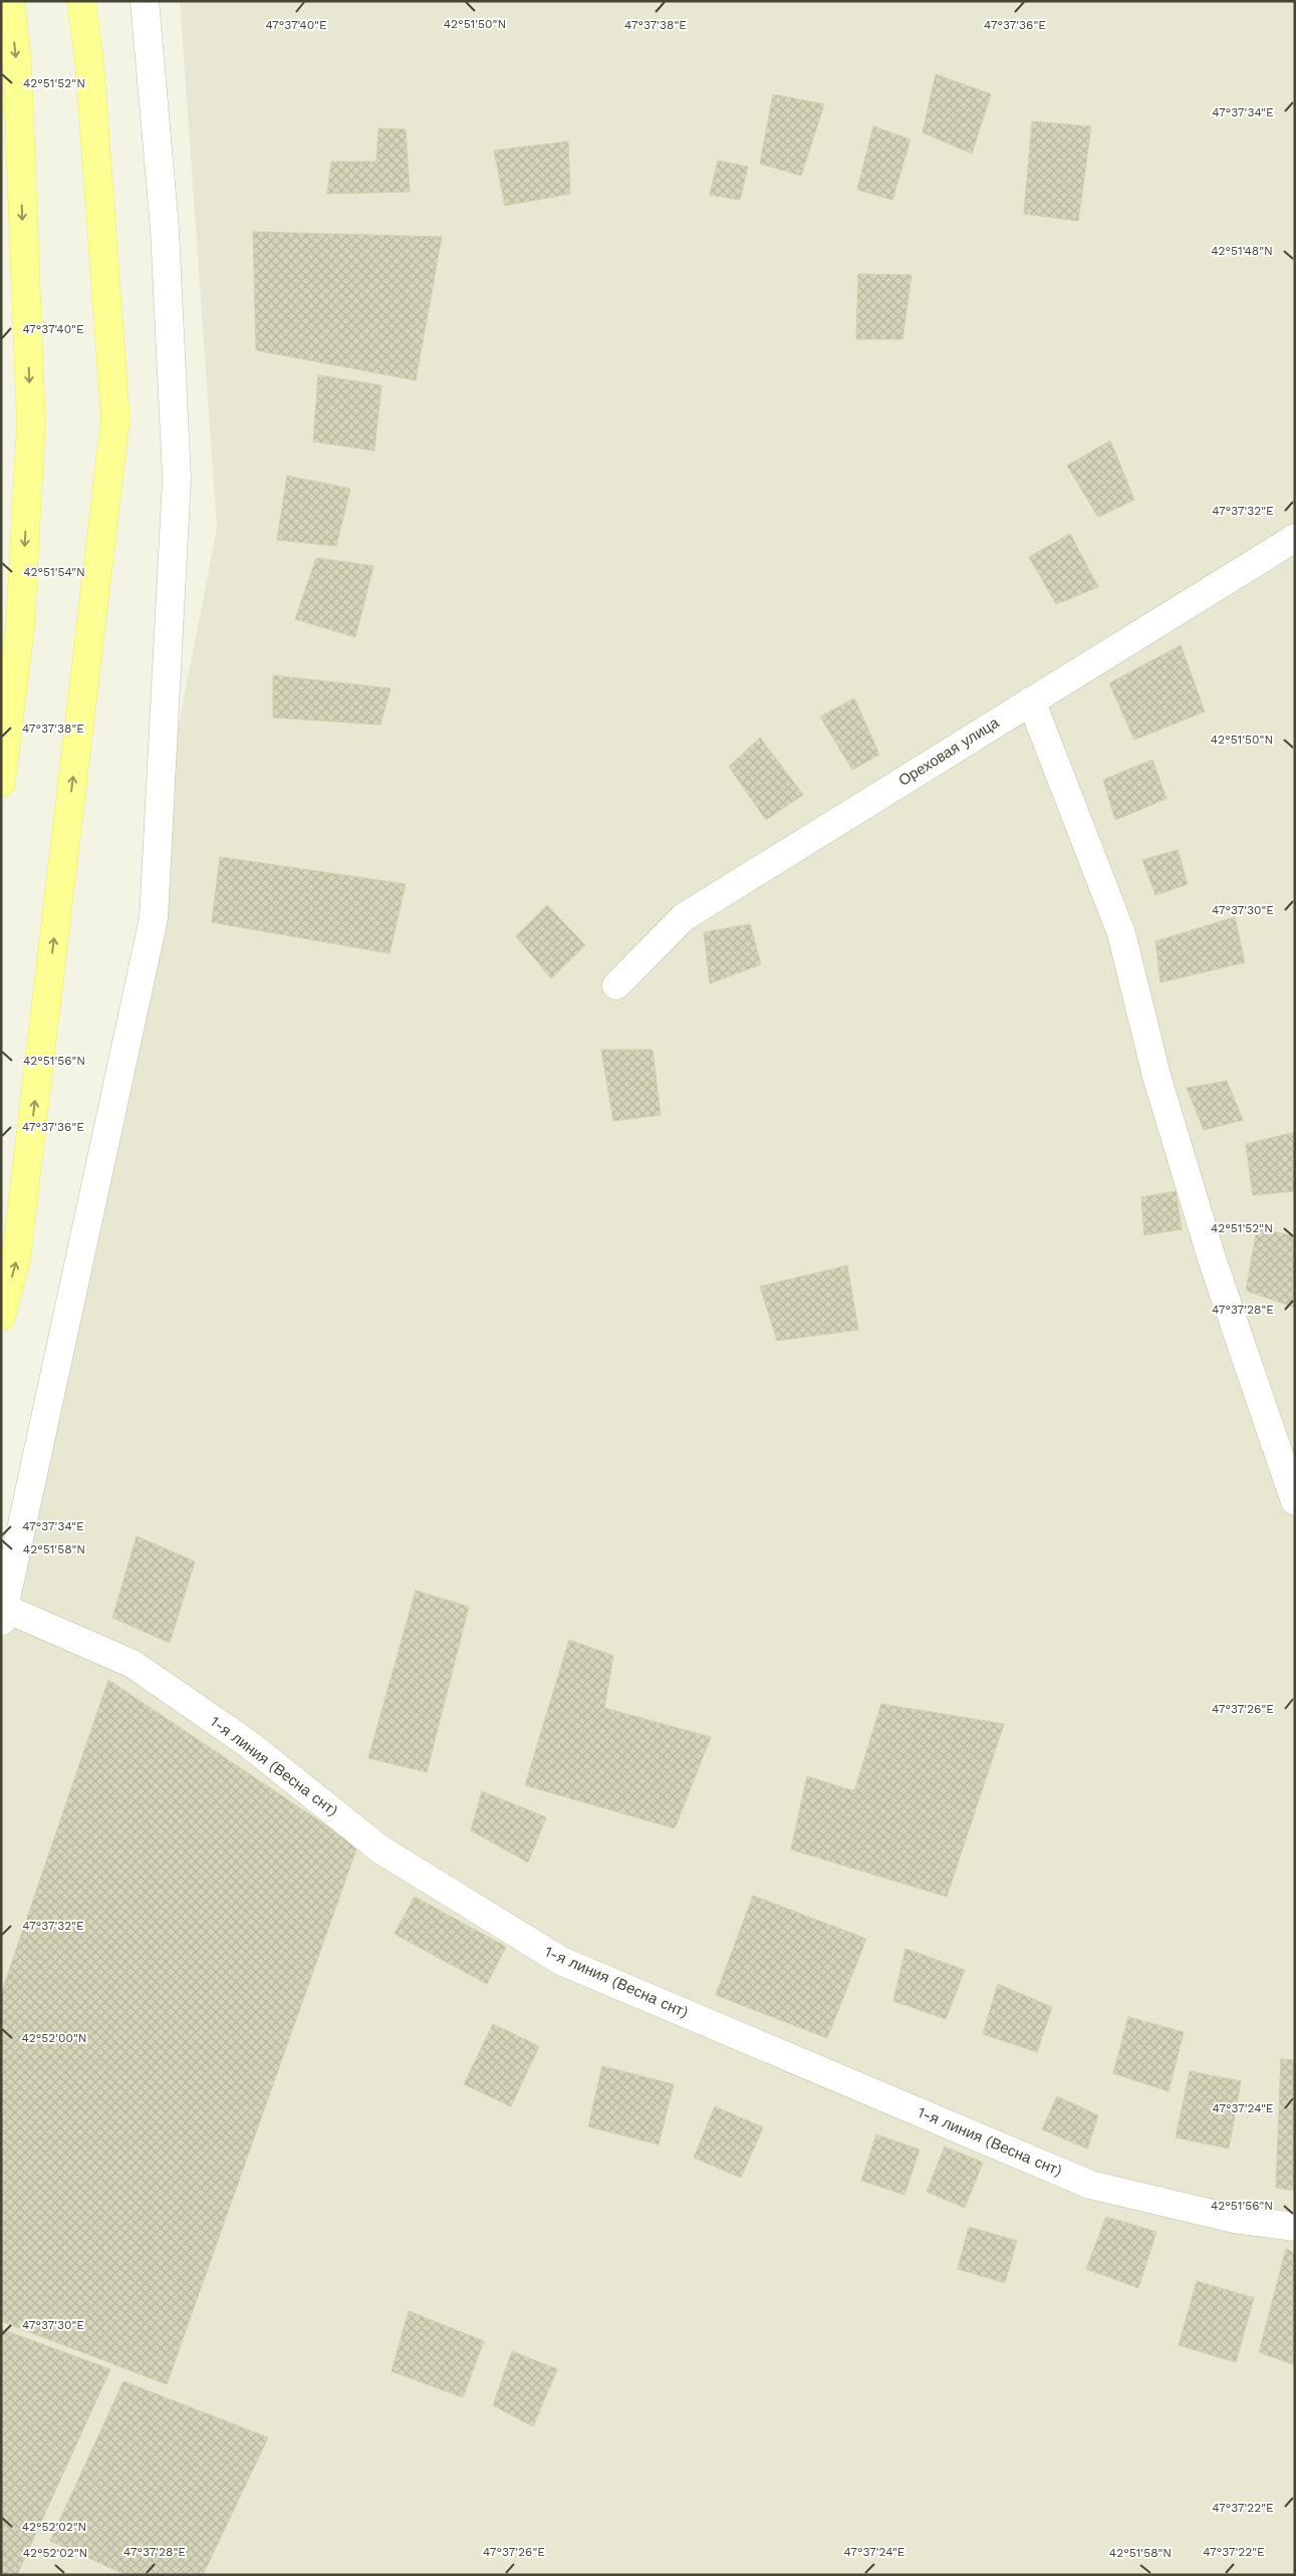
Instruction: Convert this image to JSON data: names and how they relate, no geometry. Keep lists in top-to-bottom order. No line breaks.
{"streets":{"street":["Ореховая улица","1-я линия (Весна снт)"]},"coordinates":["42°51'50\"N","47°37'40\"E","47°37'38\"E","47°37'36\"E","42°51'52\"N","47°37'34\"E","42°51'48\"N","47°37'32\"E","42°51'54\"N","47°37'30\"E","42°51'56\"N","47°37'28\"E","42°51'58\"N","47°37'26\"E","42°52'00\"N","47°37'24\"E","47°37'22\"E","42°52'02\"N"]}
